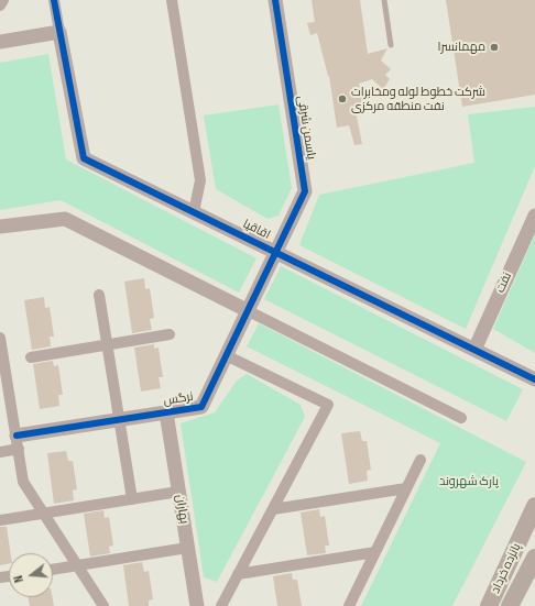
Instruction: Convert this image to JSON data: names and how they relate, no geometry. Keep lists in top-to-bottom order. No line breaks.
{"streets":{"main road":["پانزده خرداد"],"street":["یاسمن شرقی","اقاقیا","نفت","نرگس","بهاران"]},"crossings":[["یاسمن شرقی","اقاقیا"],["یاسمن شرقی","نرگس"],["اقاقیا","نفت"],["اقاقیا","نرگس"],["نرگس","بهاران"]],"parks":["پارک شهروند"],"places":["مهمانسرا","شرکت خطوط لوله ومخابرات نفت منطقه مرکزی"],"north":"left"}
